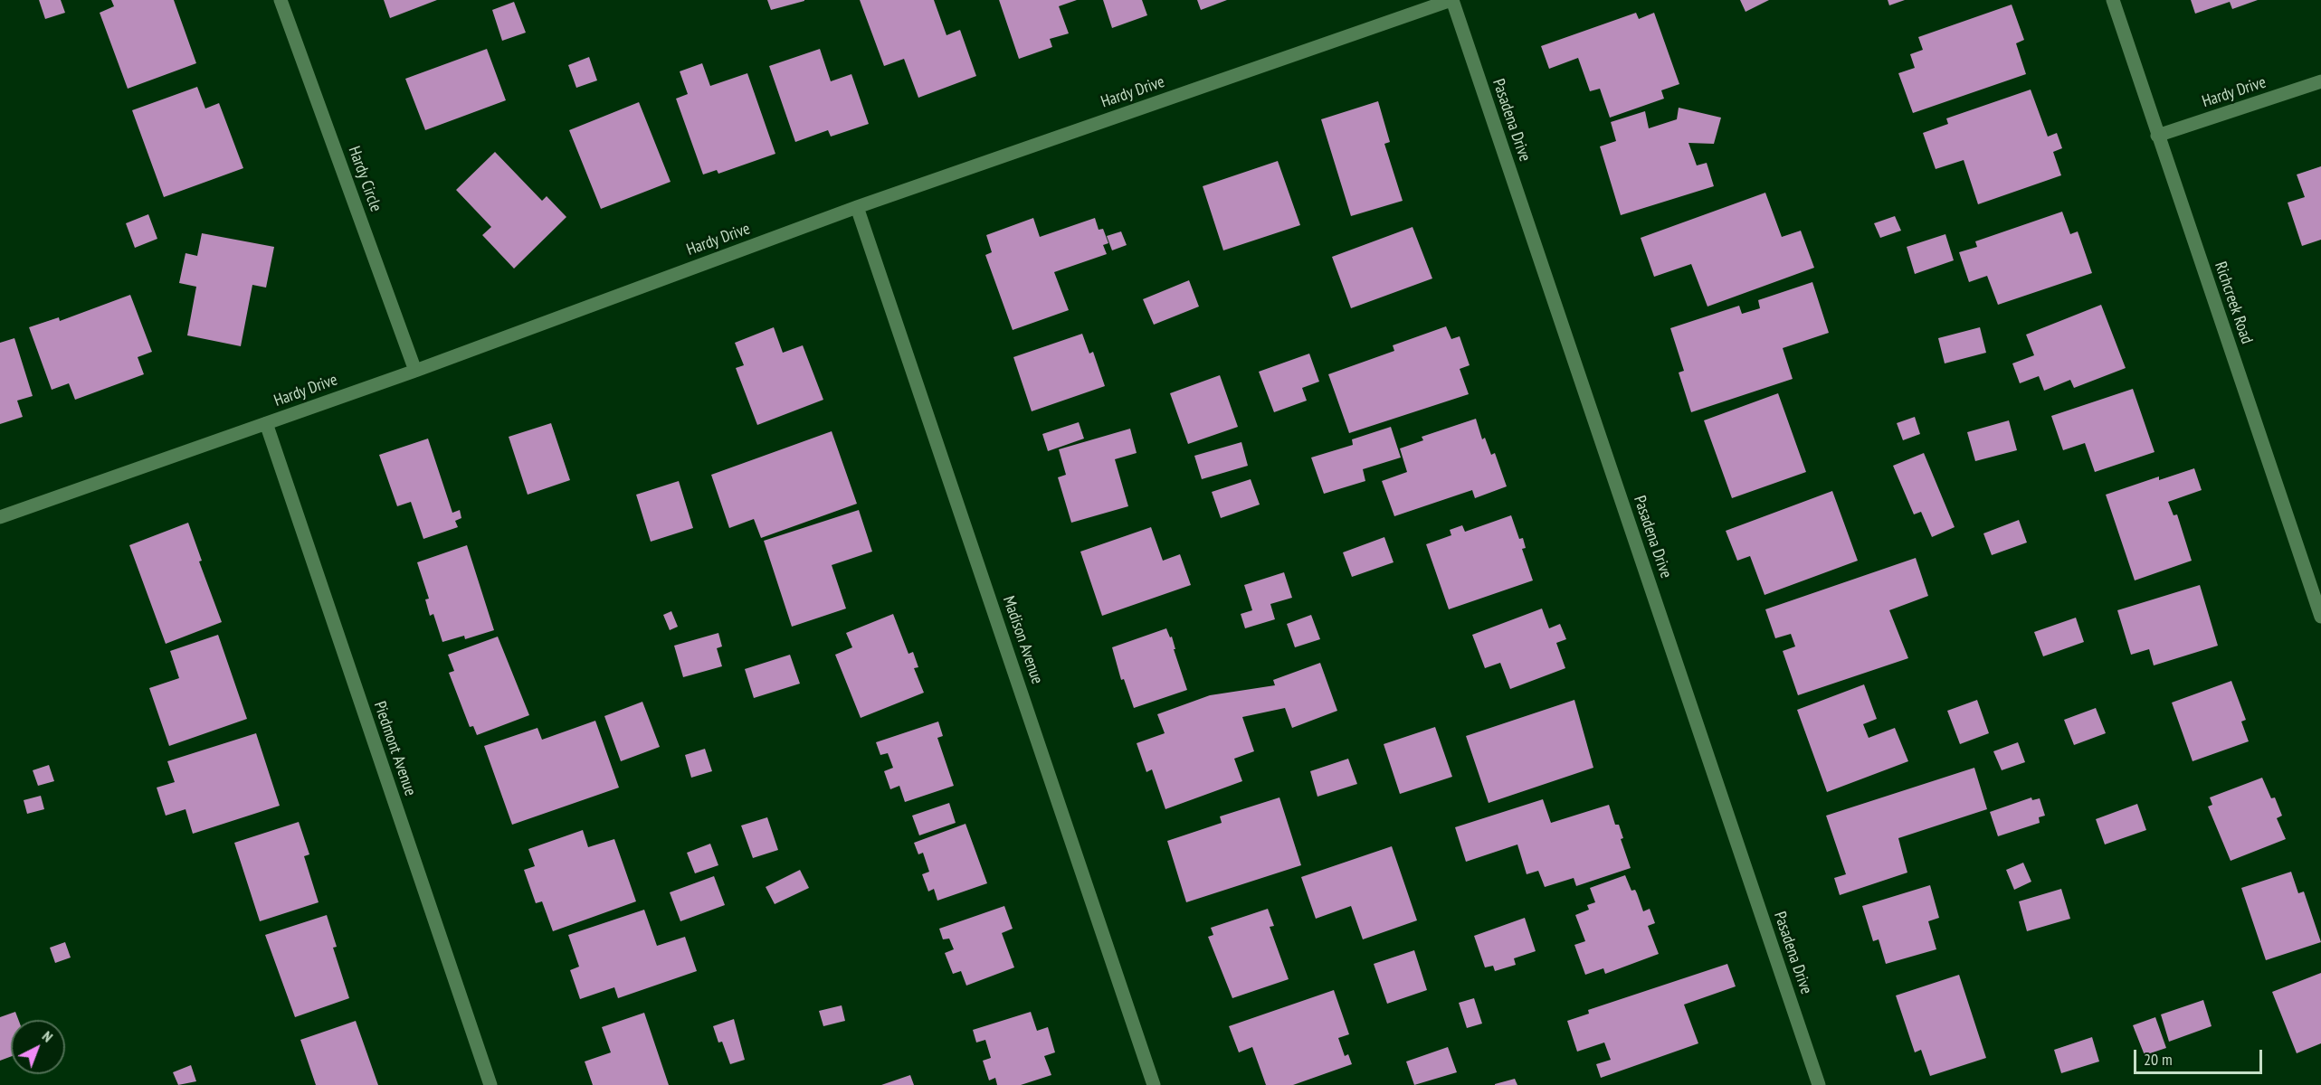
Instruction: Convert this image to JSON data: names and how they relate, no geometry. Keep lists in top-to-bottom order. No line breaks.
{"streets":{"street":["Hardy Drive","Pasadena Drive","Hardy Circle","Richcreek Road","Madison Avenue","Piedmont Avenue"]},"crossings":[["Hardy Drive","Pasadena Drive"],["Hardy Drive","Hardy Circle"],["Hardy Drive","Richcreek Road"],["Hardy Drive","Madison Avenue"],["Hardy Drive","Piedmont Avenue"]],"scale_bar":"20 m","north":"top right"}
